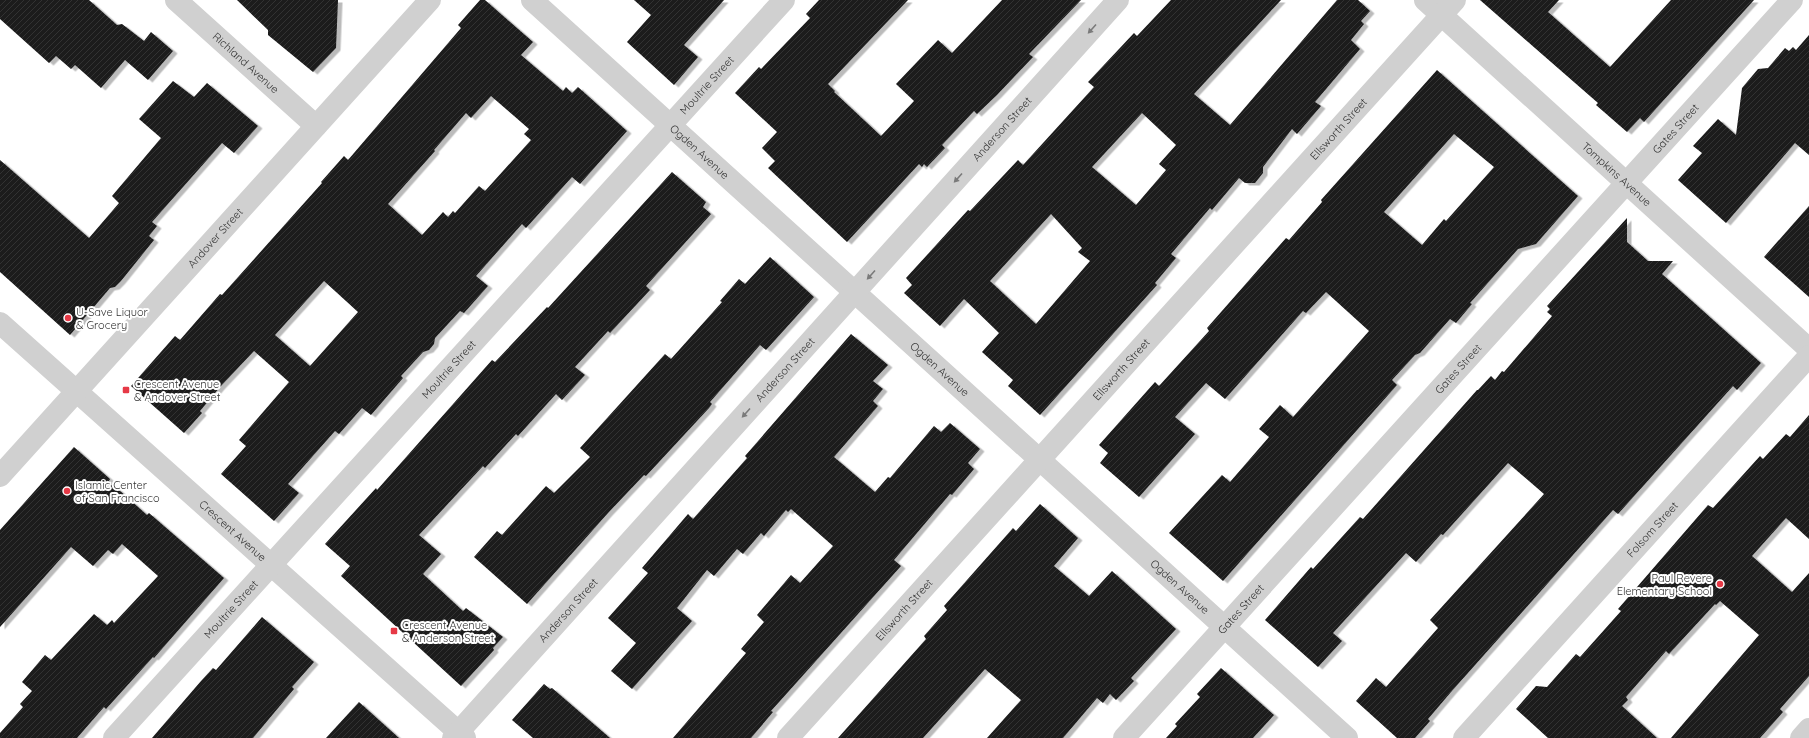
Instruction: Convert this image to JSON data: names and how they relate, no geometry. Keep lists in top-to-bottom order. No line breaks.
{"streets":{"street":["Richland Avenue","Moultrie Street","Anderson Street","Ellsworth Street","Gates Street","Ogden Avenue","Tompkins Avenue","Andover Street","Folsom Street","Crescent Avenue"]},"crossings":[["Richland Avenue","Andover Street"],["Moultrie Street","Ogden Avenue"],["Moultrie Street","Crescent Avenue"],["Anderson Street","Ogden Avenue"],["Anderson Street","Crescent Avenue"],["Ellsworth Street","Ogden Avenue"],["Ellsworth Street","Tompkins Avenue"],["Gates Street","Ogden Avenue"],["Gates Street","Tompkins Avenue"],["Andover Street","Crescent Avenue"]],"one_way":["Anderson Street"],"places":{"other":["U-Save Liquor & Grocery","Islamic Center of San Francisco","Paul Revere Elementary School"],"transit":["Crescent Avenue & Andover Street","Crescent Avenue & Anderson Street"]}}
